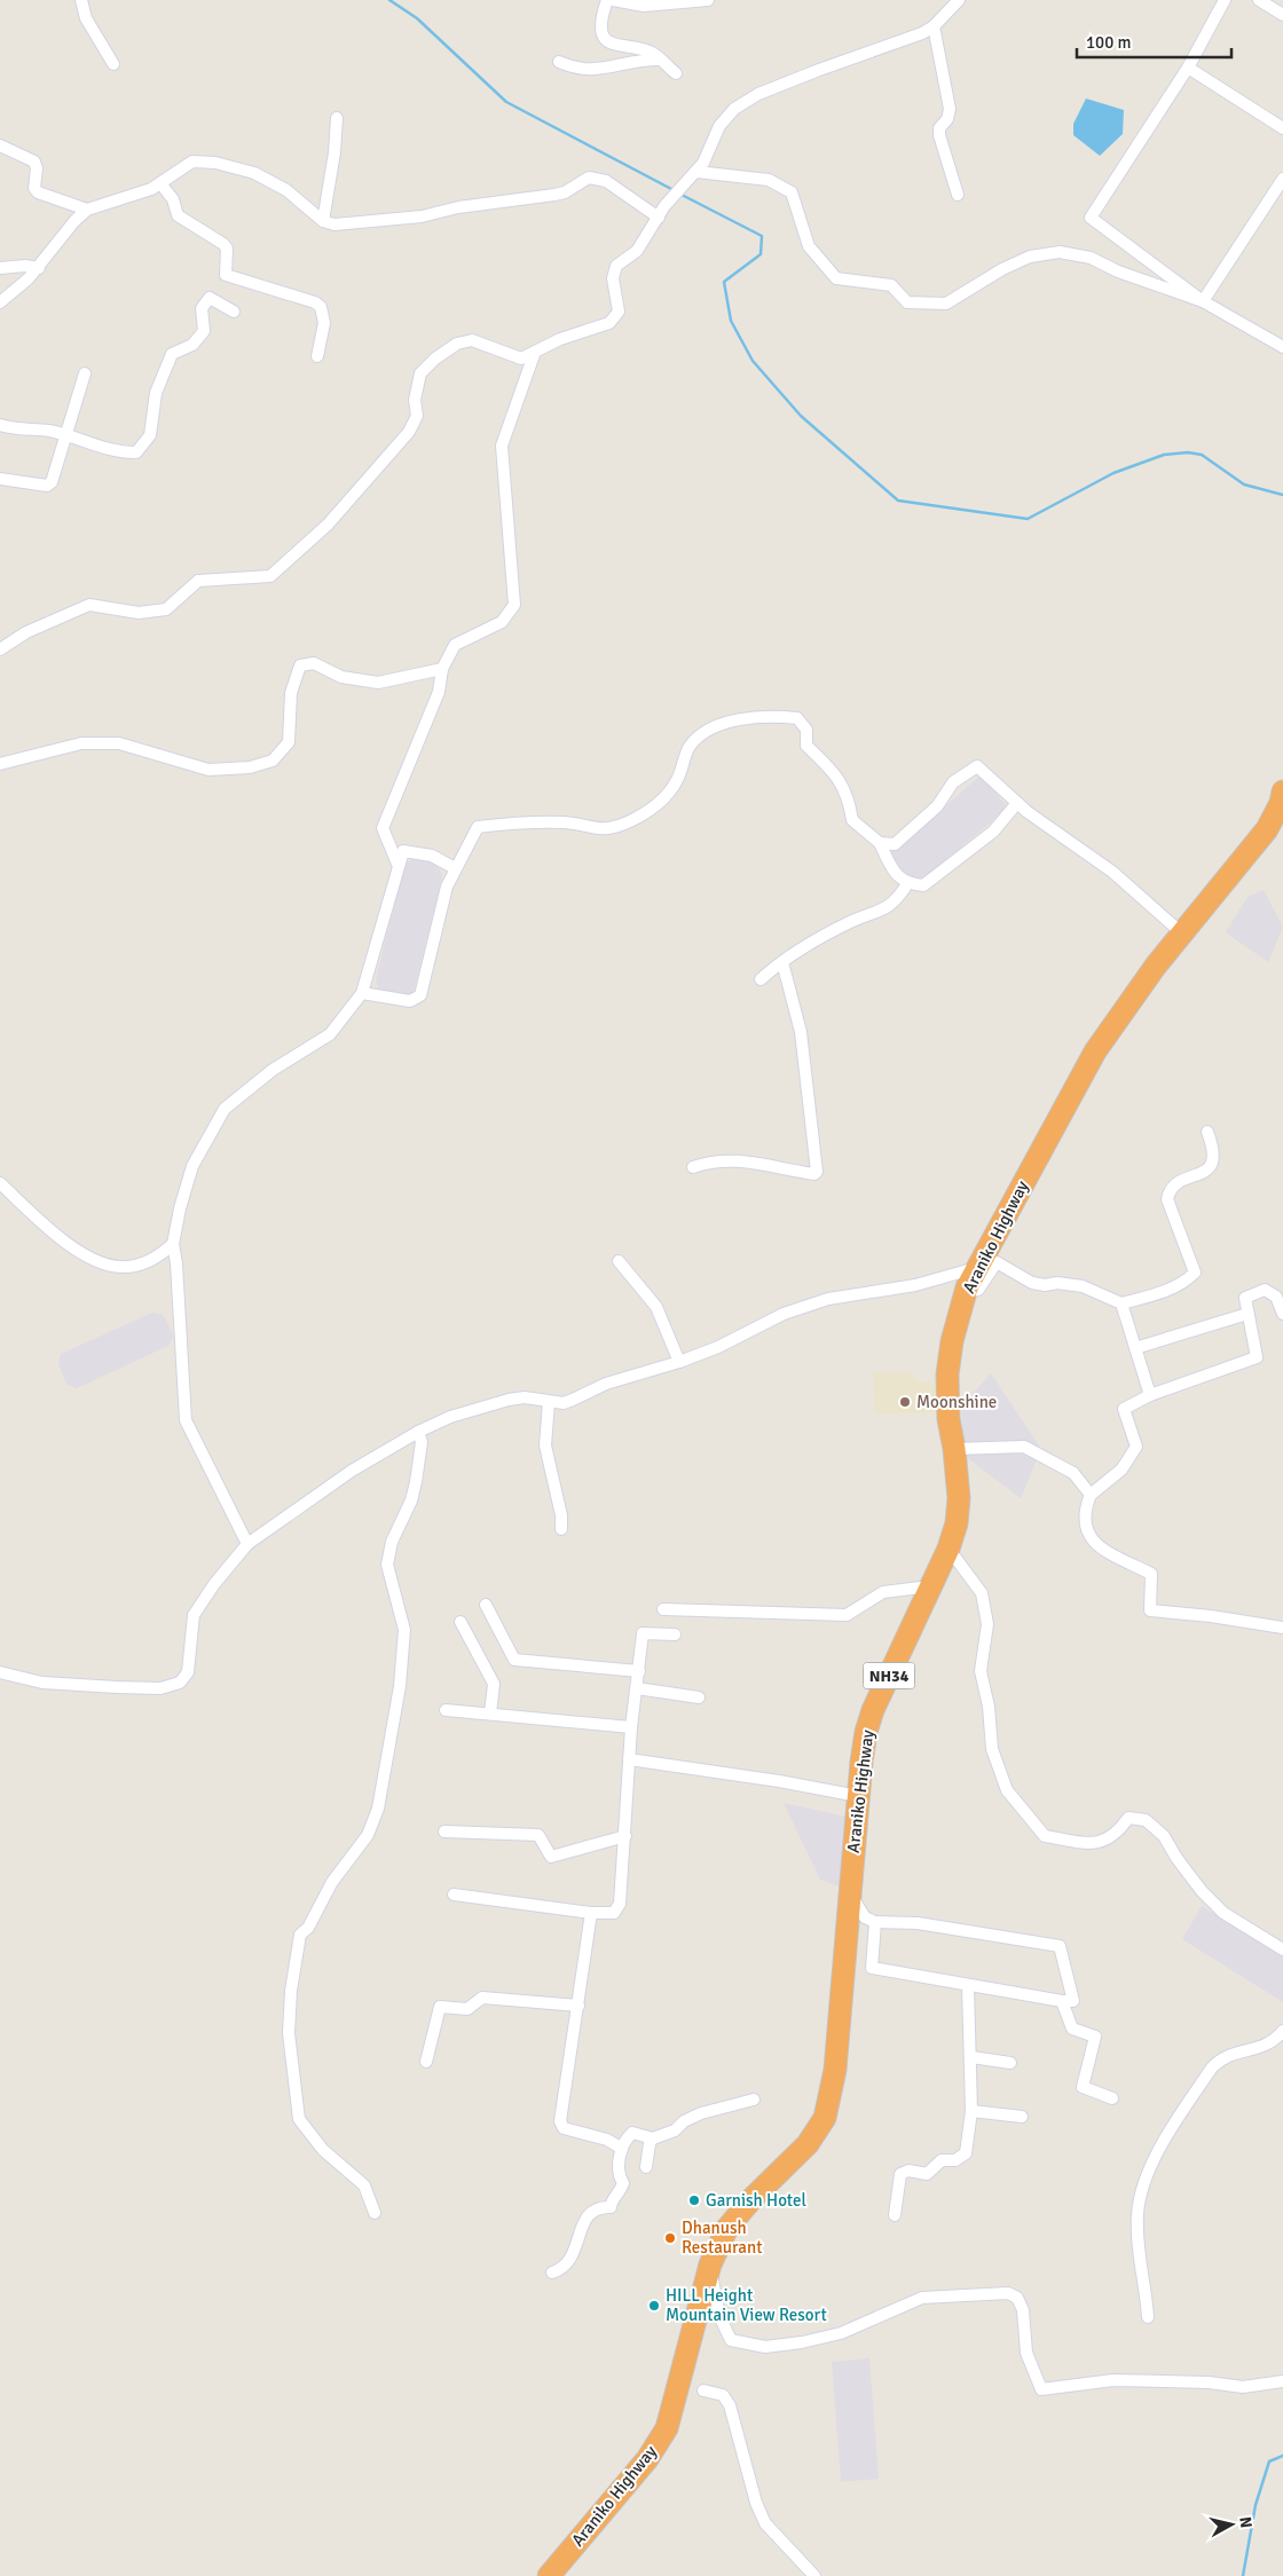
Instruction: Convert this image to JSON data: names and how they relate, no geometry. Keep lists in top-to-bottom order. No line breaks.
{"streets":{"highway":["Araniko Highway","NH34"]},"places":["Moonshine","Garnish Hotel","Dhanush Restaurant","HILL Height Mountain View Resort"],"scale_bar":"100 m","north":"right"}
